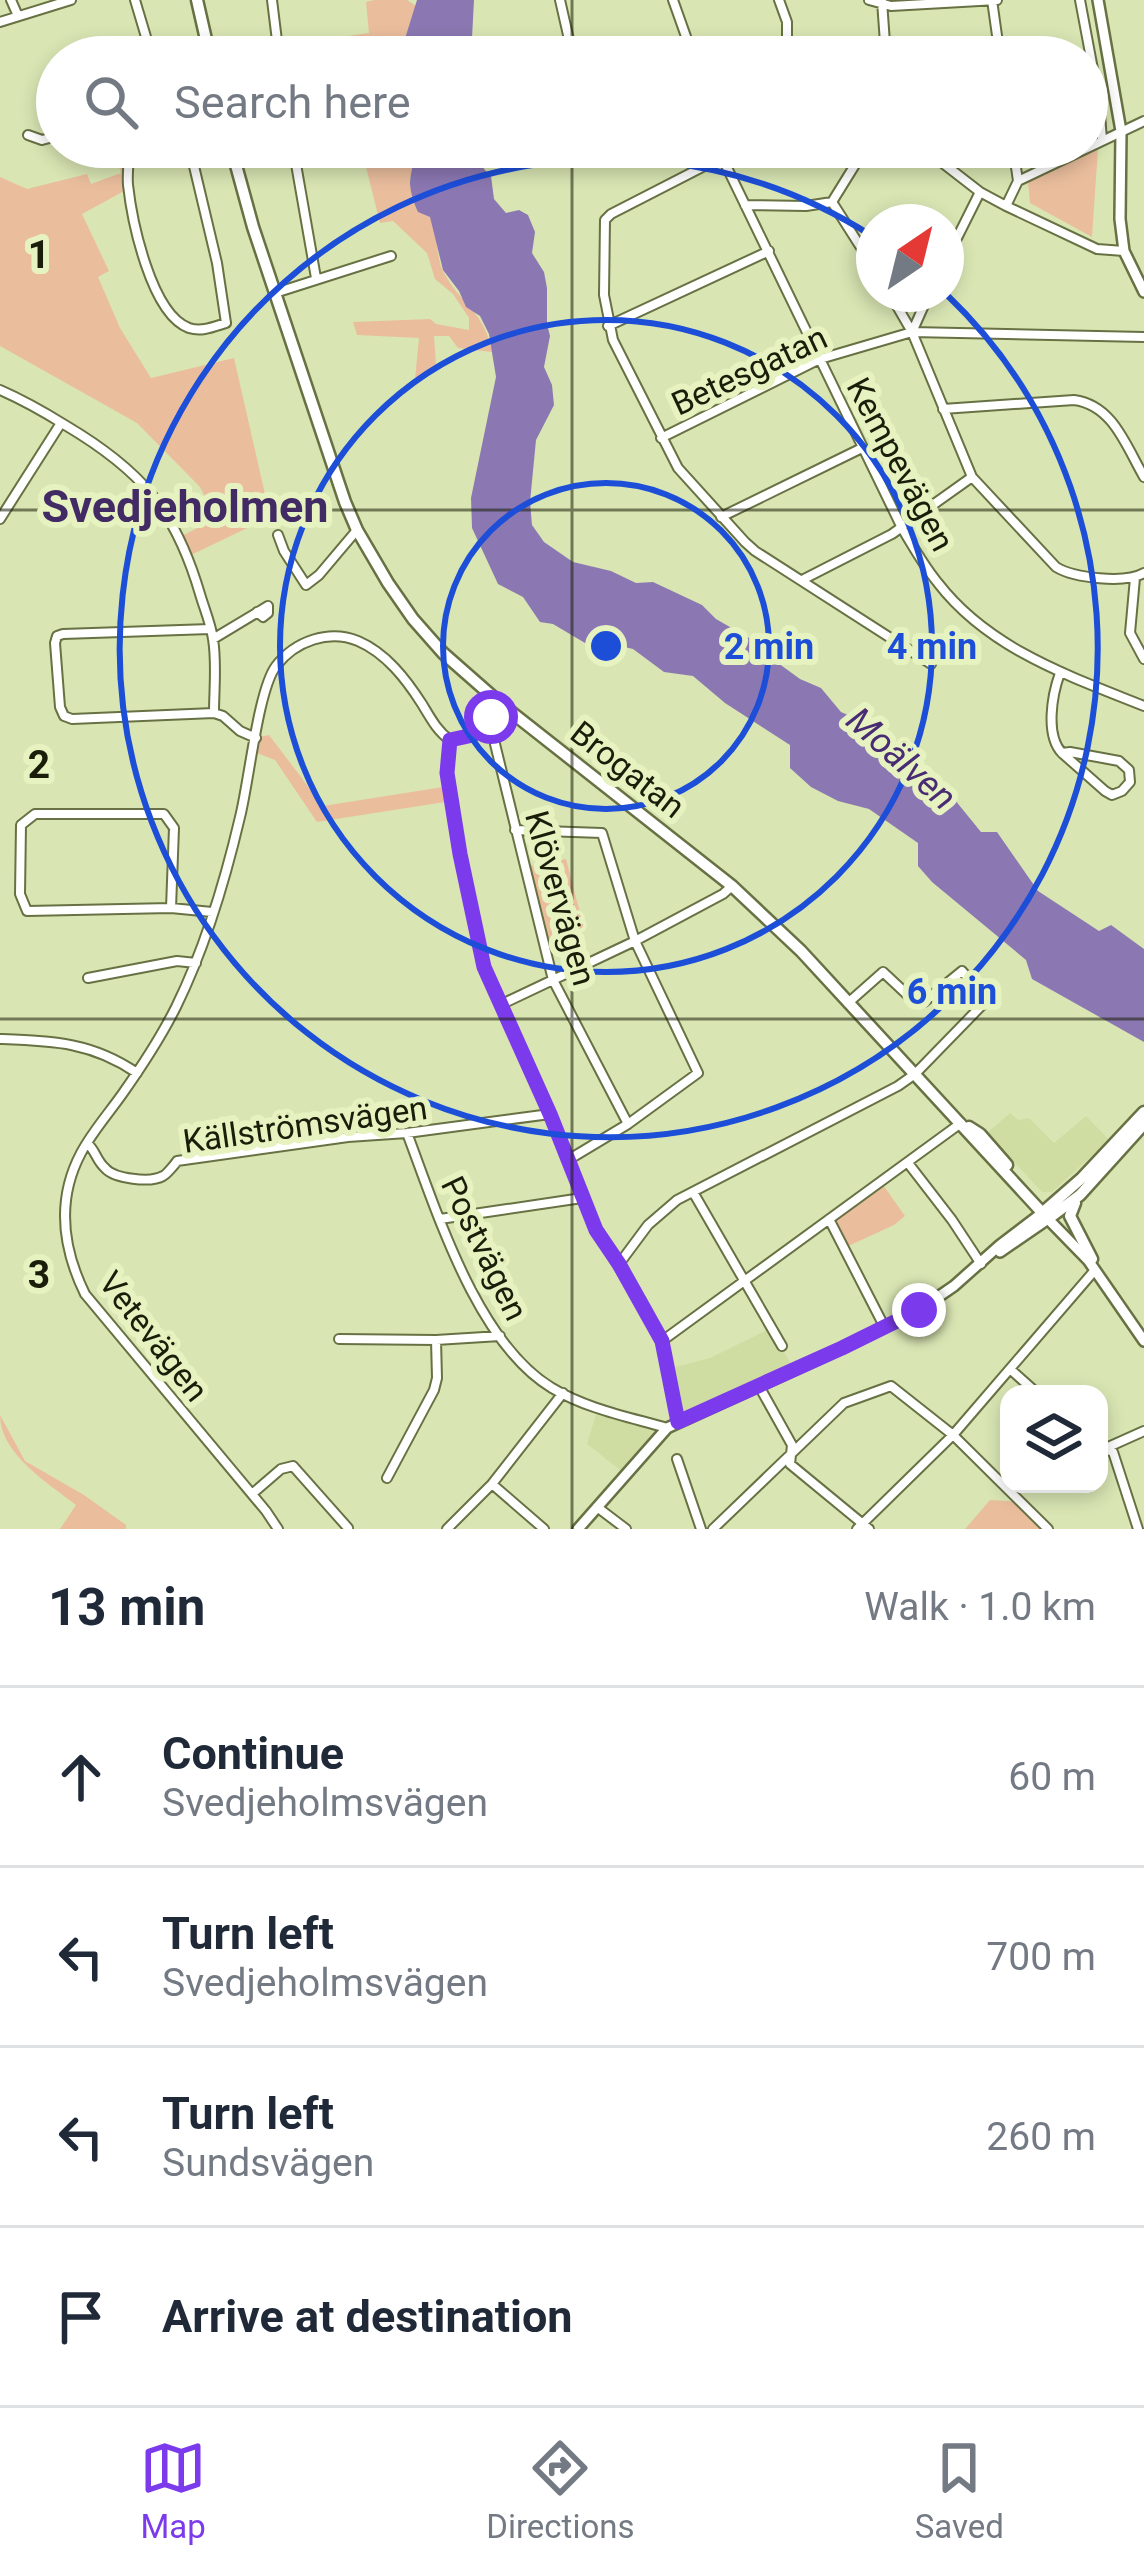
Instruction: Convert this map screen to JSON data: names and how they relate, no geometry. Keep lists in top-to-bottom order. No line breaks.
{"streets":{"main road":["Brogatan"],"street":["Betesgatan","Kempevägen","Klövervägen","Källströmsvägen","Postvägen","Vetevägen"]},"crossings":[["Betesgatan","Kempevägen"],["Källströmsvägen","Postvägen"],["Källströmsvägen","Vetevägen"]],"districts":["Svedjeholmen"],"water":["Moälven"],"north":"top right","page":{"search":"Search here","heading":["13 min","Walk · 1.0 km"],"list":[["Continue","Svedjeholmsvägen","60 m"],["Turn left","Svedjeholmsvägen","700 m"],["Turn left","Sundsvägen","260 m"],"Arrive at destination"],"nav":["Map","Directions","Saved"]},"grid":{"rows":["1","2","3"]},"rings":["2 min","4 min","6 min"]}
